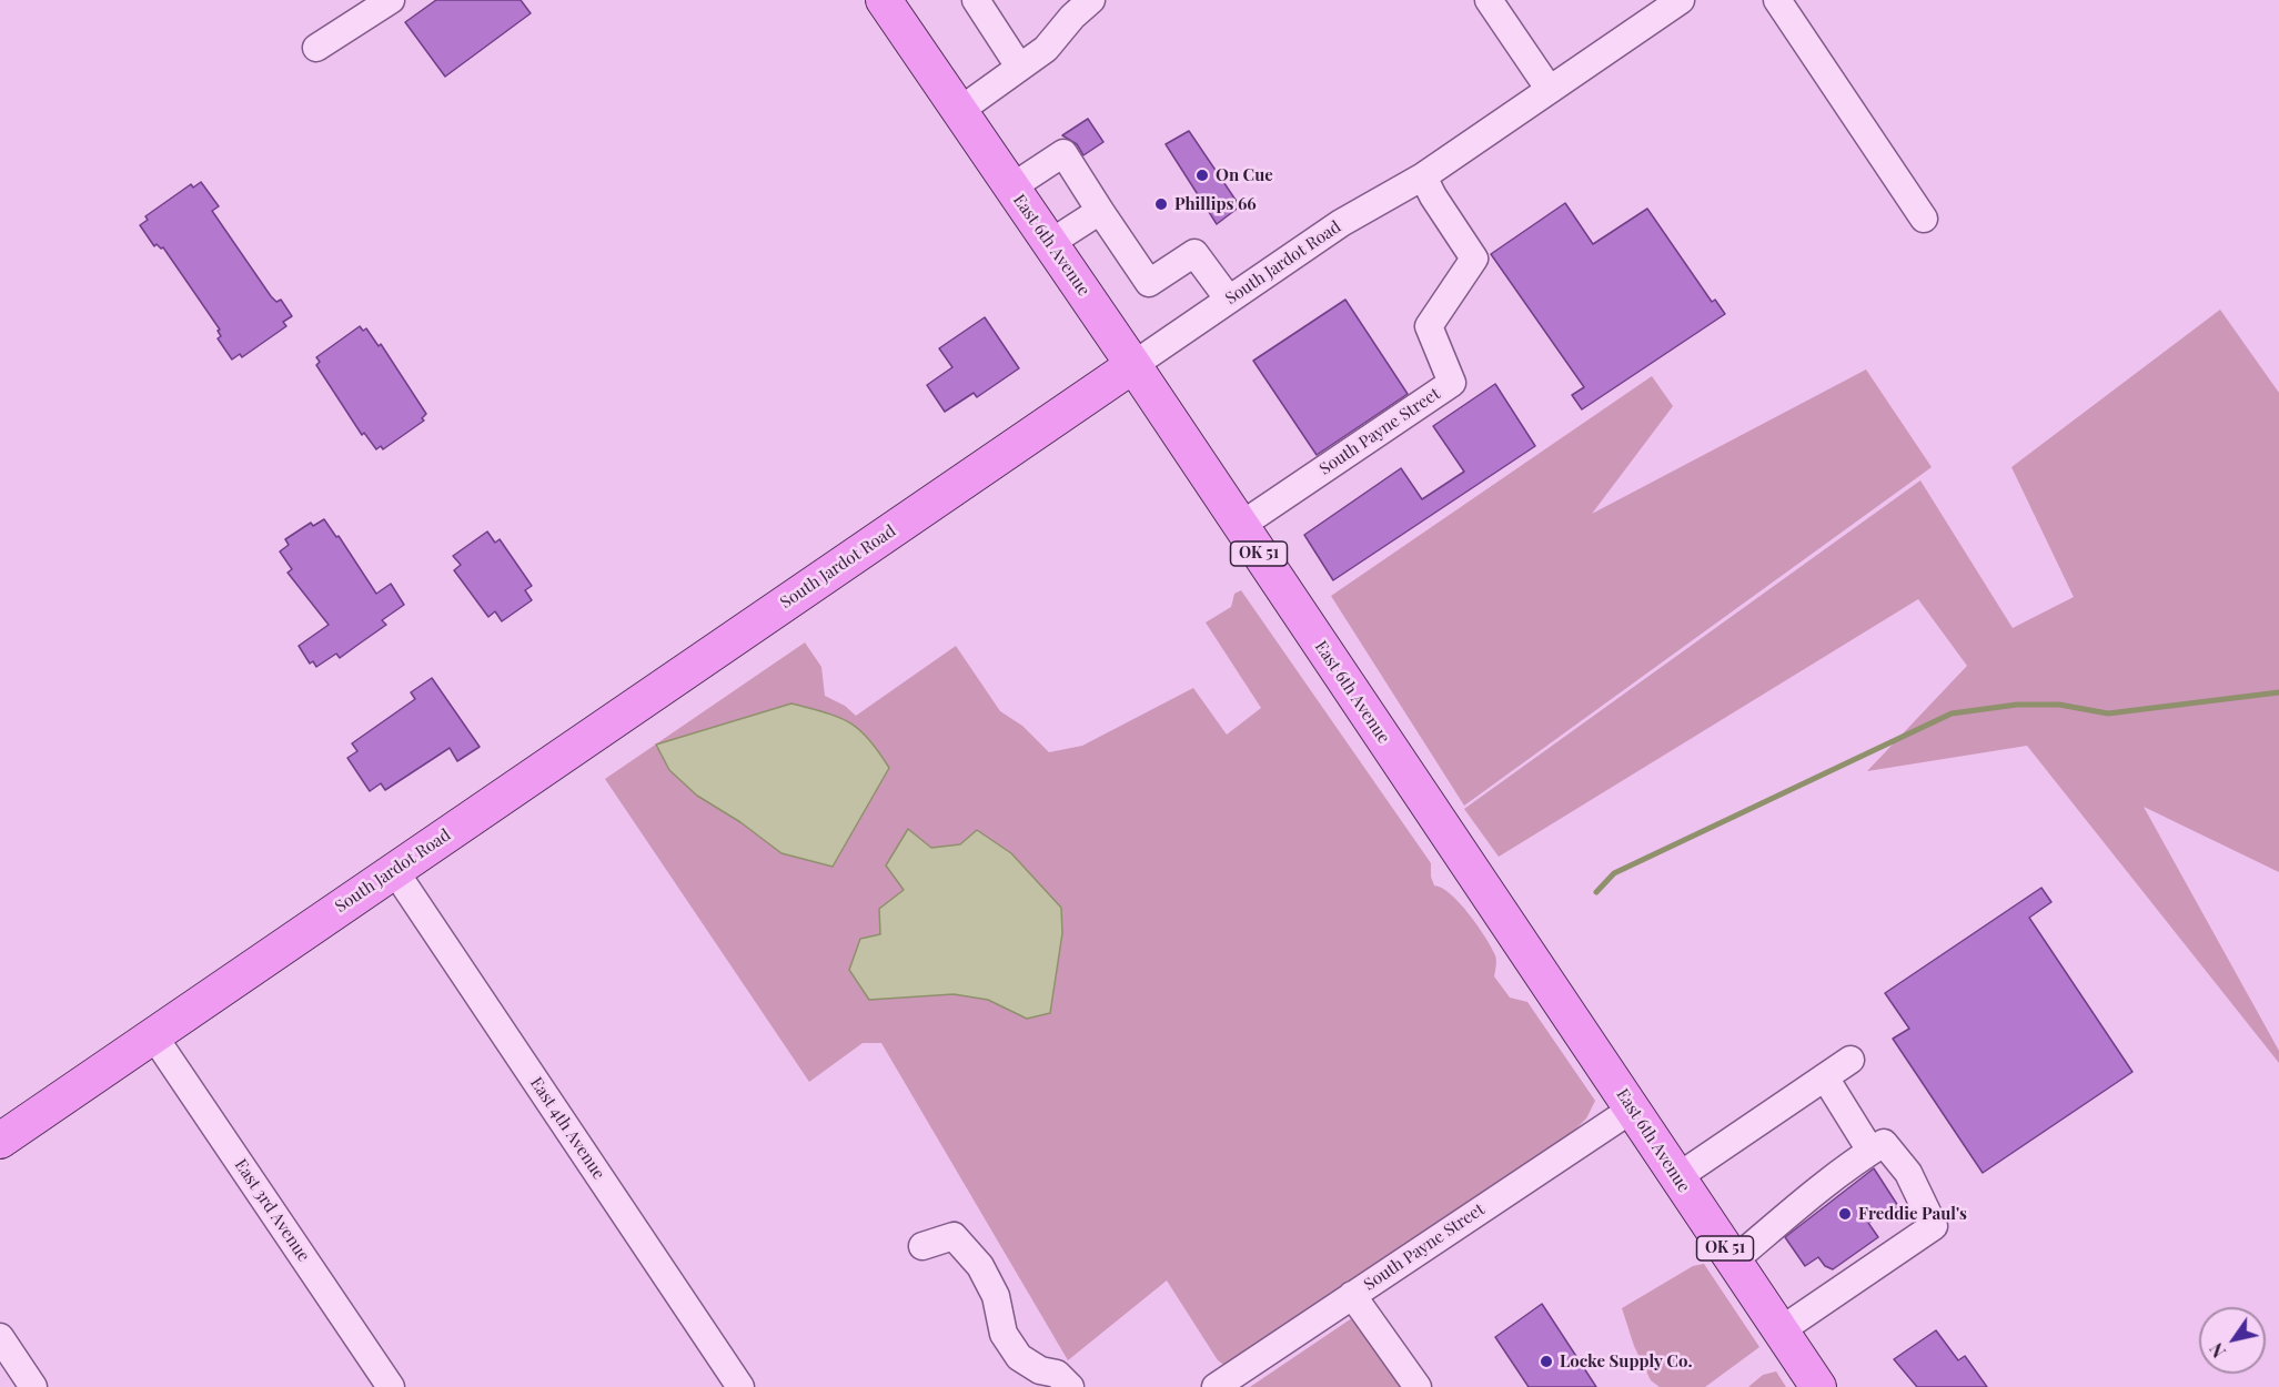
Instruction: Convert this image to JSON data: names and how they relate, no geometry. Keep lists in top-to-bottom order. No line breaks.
{"streets":{"main road":["East 6th Avenue","South Jardot Road","OK 51"],"street":["South Payne Street","East 4th Avenue","East 3rd Avenue"]},"crossings":[["East 6th Avenue","South Jardot Road"],["East 6th Avenue","South Payne Street"],["South Jardot Road","South Payne Street"],["South Jardot Road","East 4th Avenue"],["South Jardot Road","East 3rd Avenue"]],"places":["On Cue","Phillips 66","Freddie Paul's","Locke Supply Co."],"north":"bottom left"}
